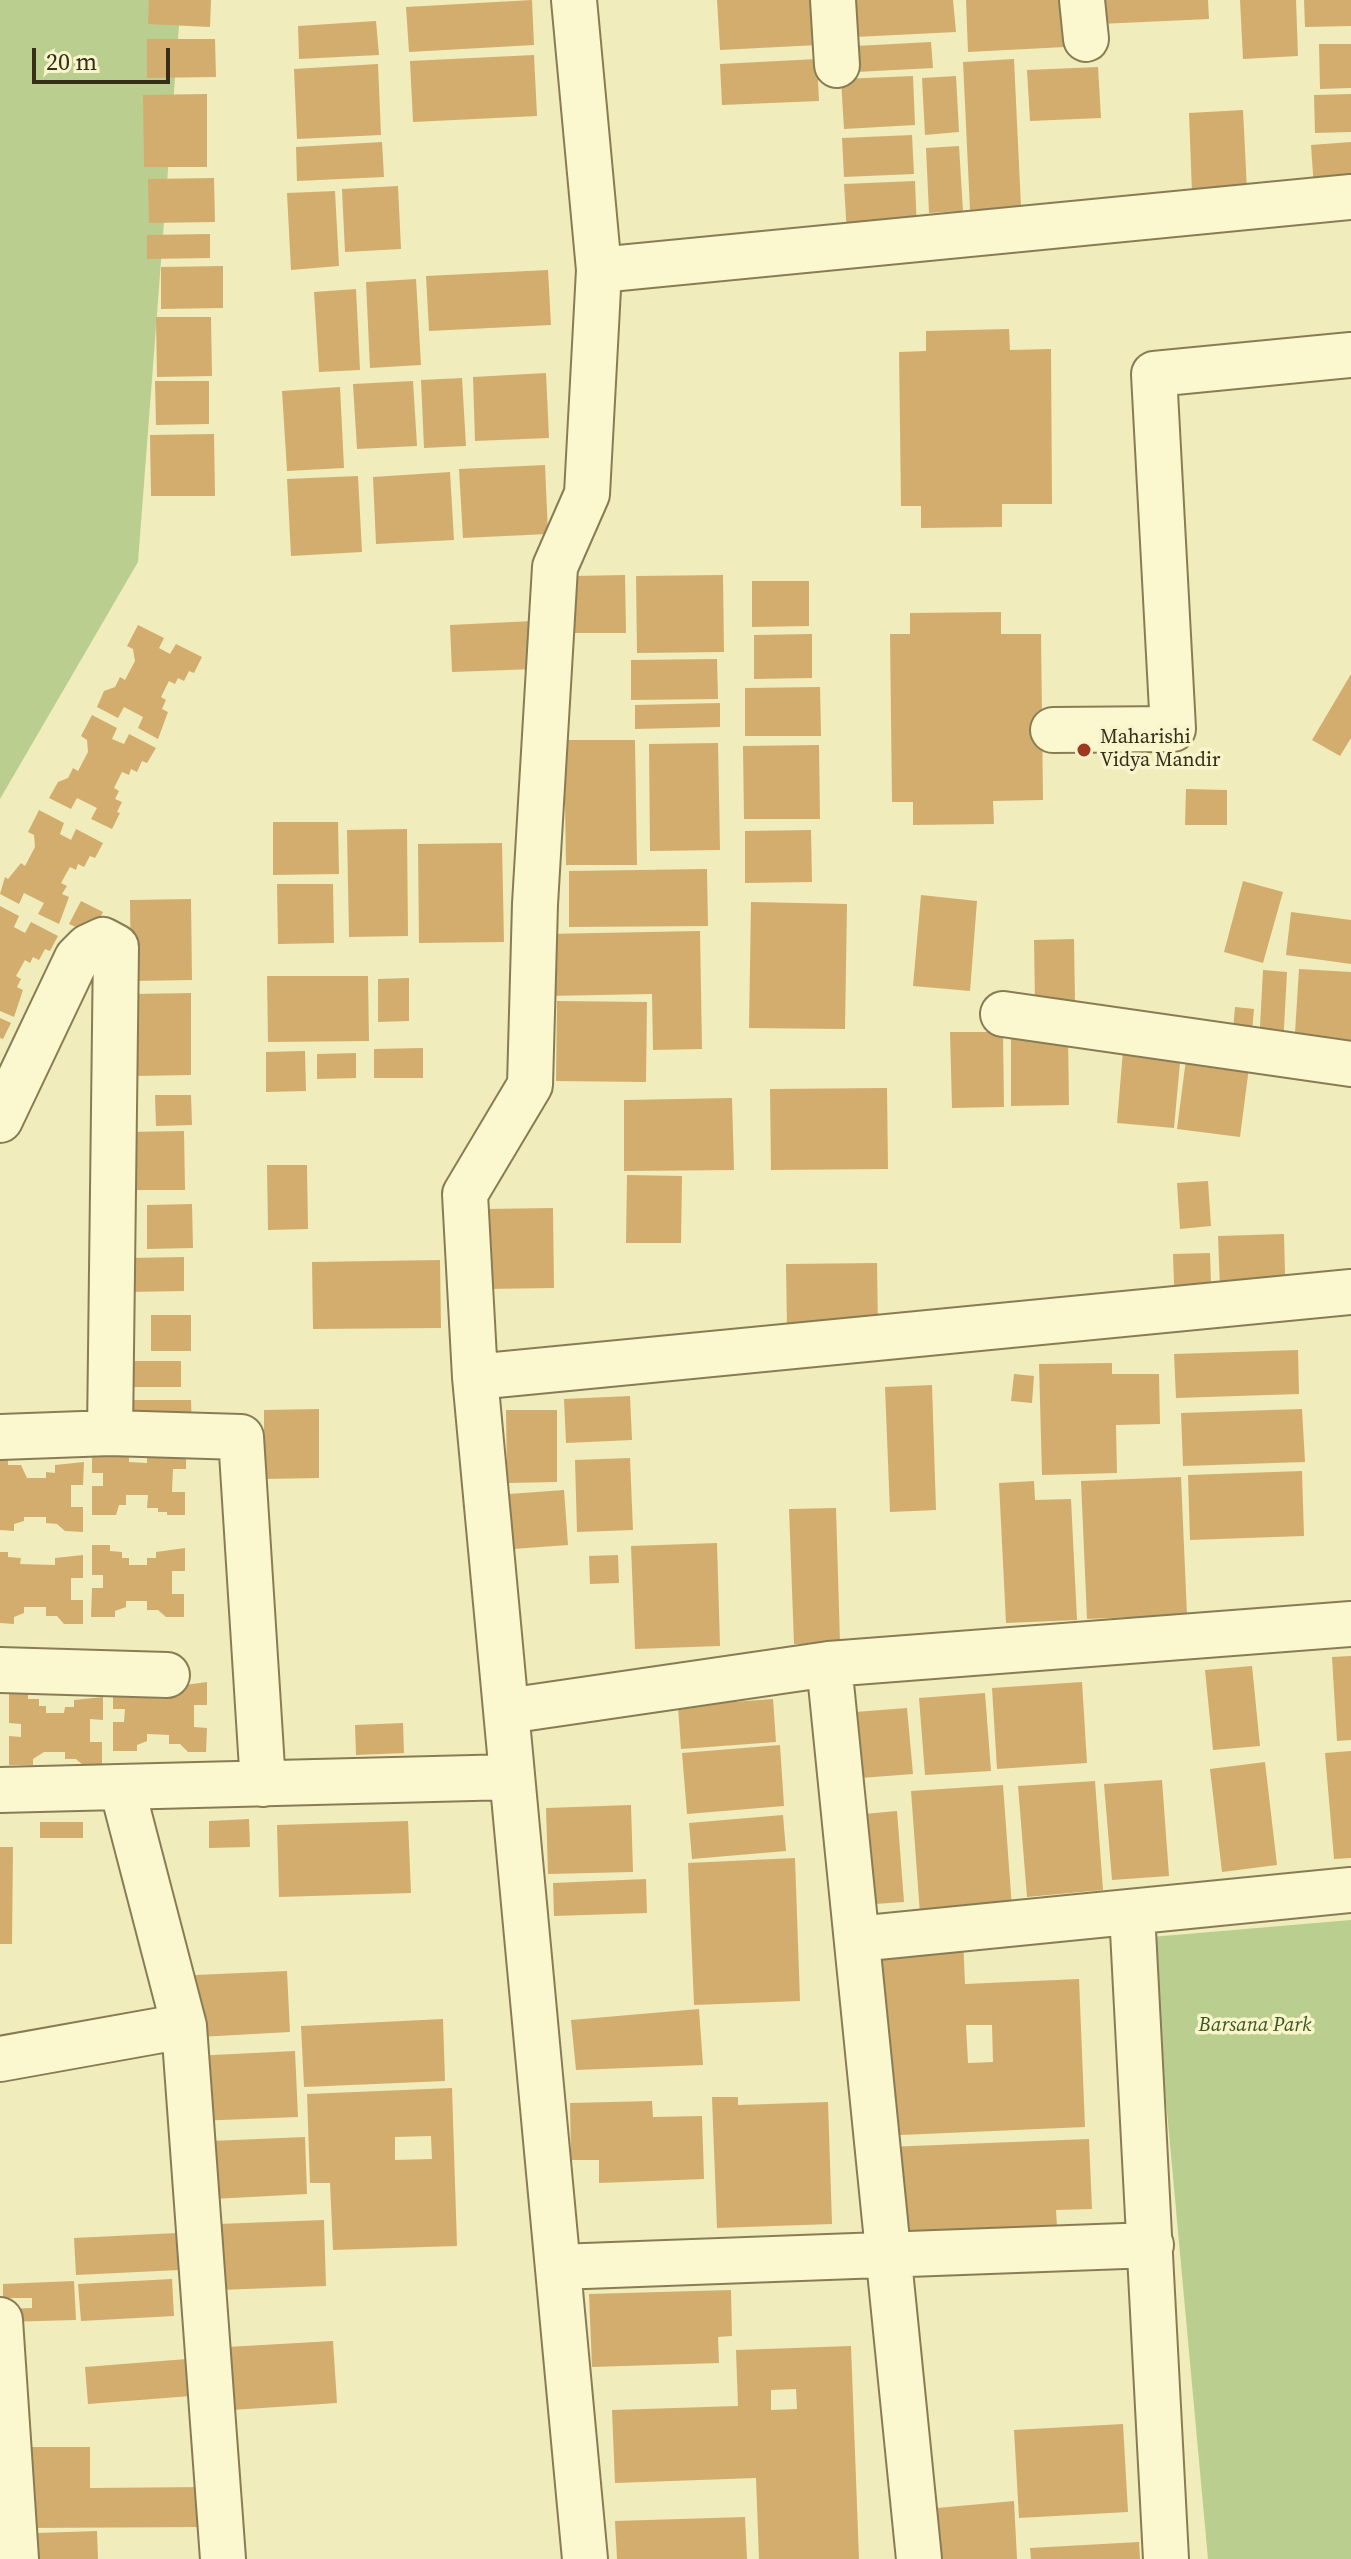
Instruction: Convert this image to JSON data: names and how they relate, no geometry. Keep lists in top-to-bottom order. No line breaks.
{"parks":["Barsana Park"],"places":["Maharishi Vidya Mandir"],"scale_bar":"20 m"}
